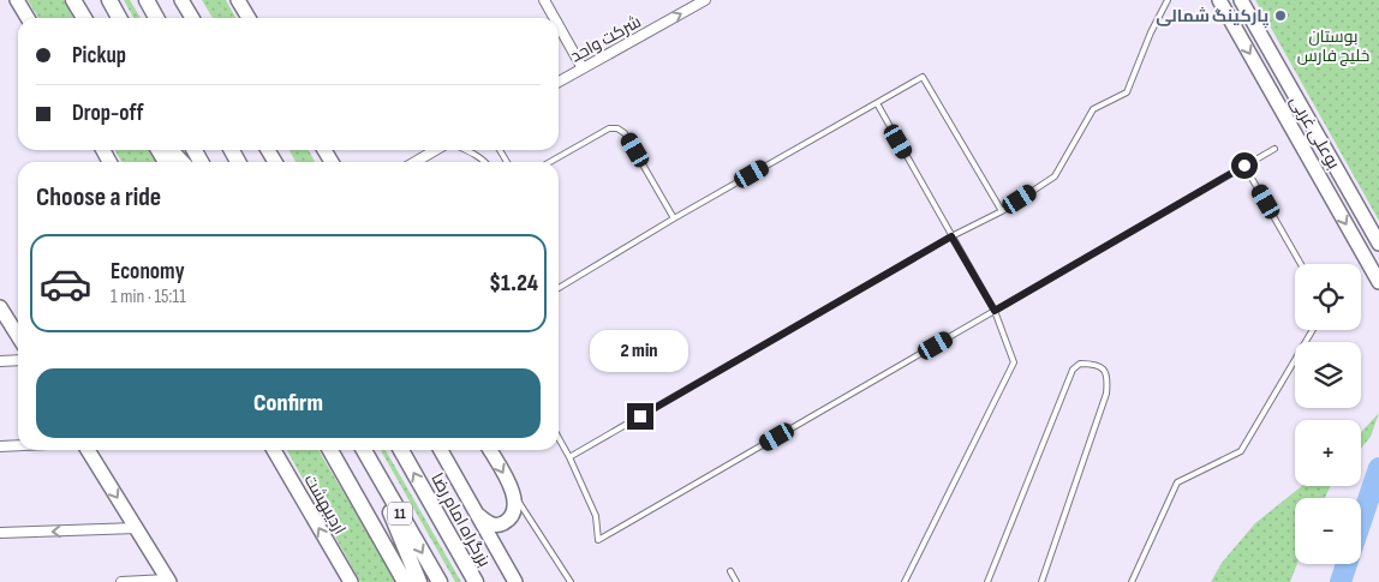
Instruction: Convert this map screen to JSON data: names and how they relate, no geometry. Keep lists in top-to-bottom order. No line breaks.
{"streets":{"highway":["11","بزرگراه امام رضا"],"main road":["بوعلی غربی","اردیبهشت"],"street":["شرکت واحد"]},"one_way":["شرکت واحد","اردیبهشت"],"parks":["بوستان خلیج فارس"],"places":["پارکینگ شمالی"],"page":{"banner":["Pickup","Drop-off"],"heading":"Choose a ride","list":[{"name":"Economy","note":"1 min · 15:11","value":"$1.24"}],"map_buttons":["+","−"],"bubble":"2 min","buttons":"Confirm"}}
